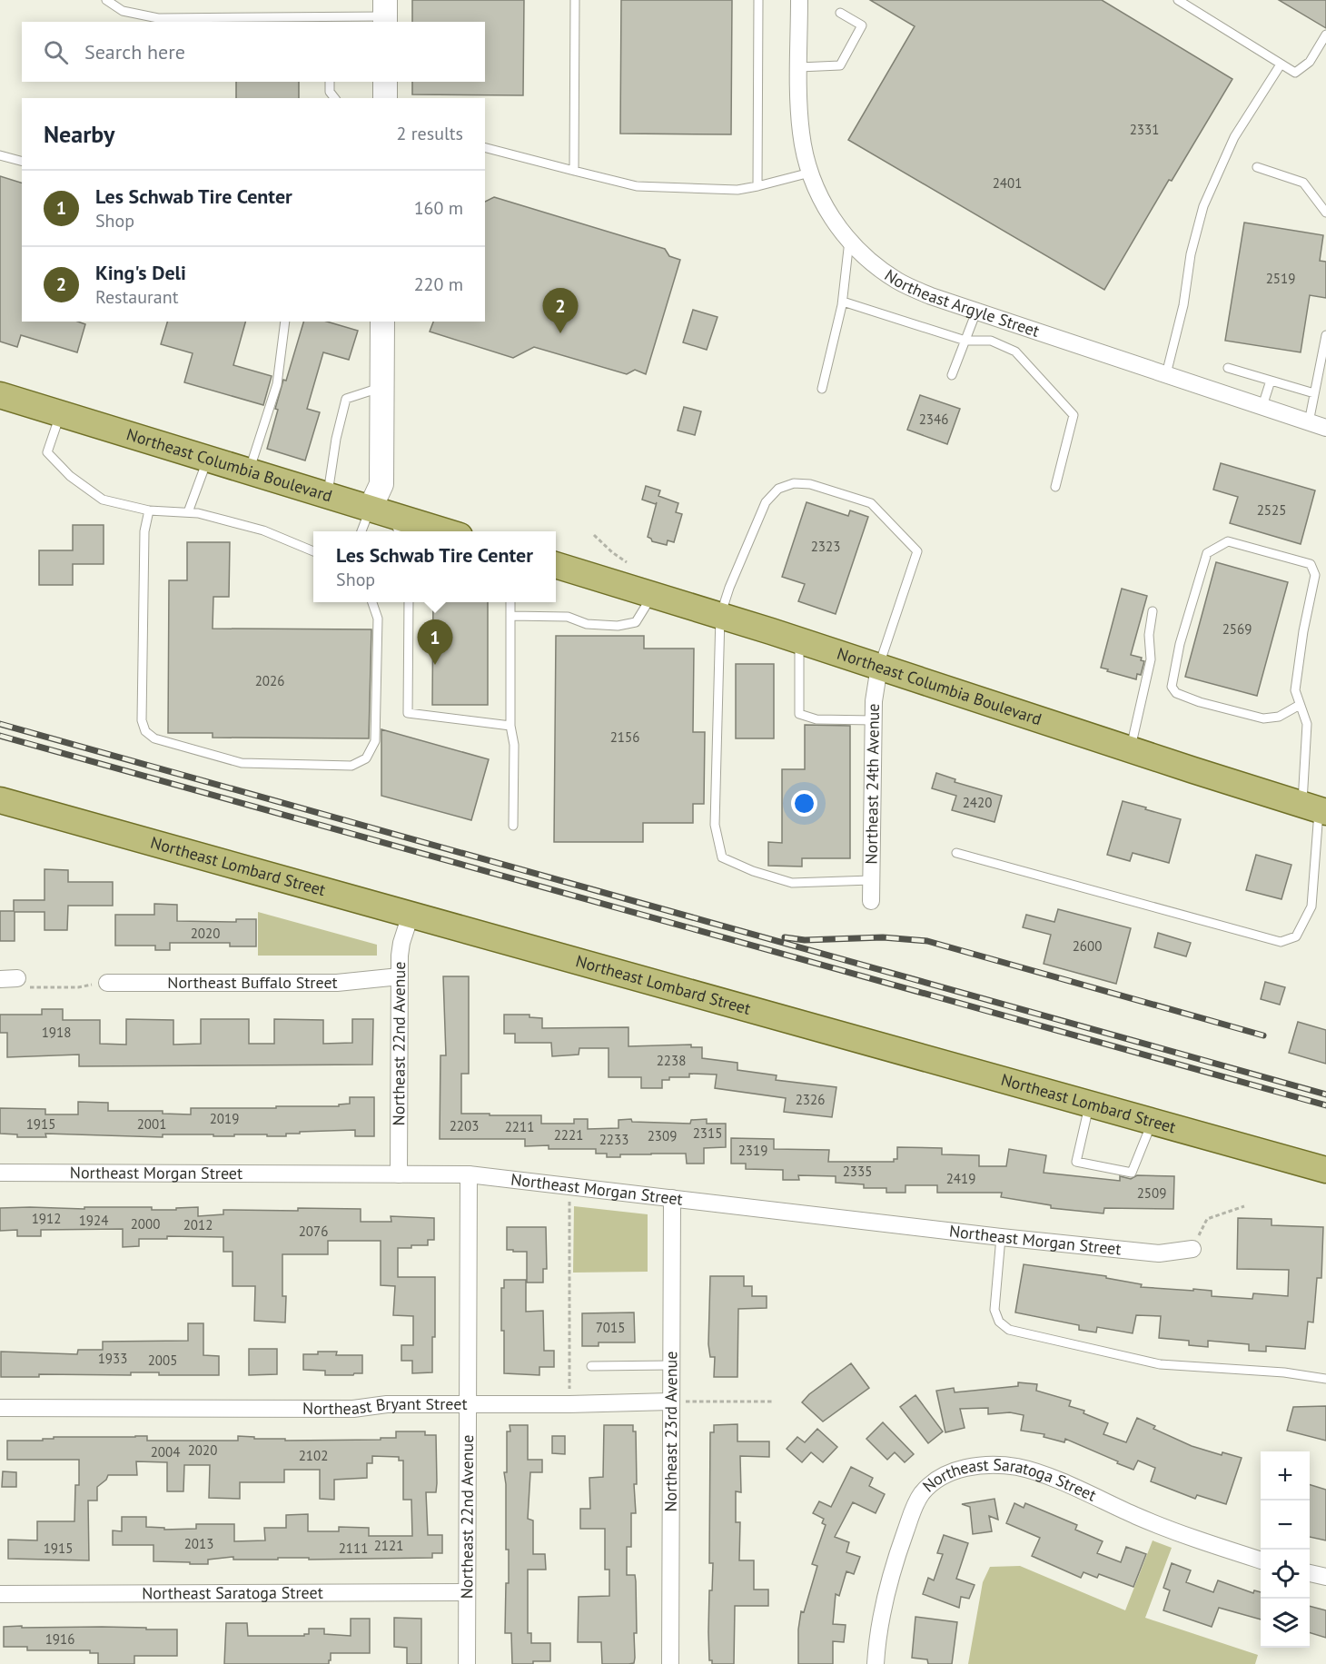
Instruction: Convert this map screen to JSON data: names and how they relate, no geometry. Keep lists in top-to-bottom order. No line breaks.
{"streets":{"main road":["Northeast Columbia Boulevard","Northeast Lombard Street"],"street":["Northeast Argyle Street","Northeast 24th Avenue","Northeast Buffalo Street","Northeast 22nd Avenue","Northeast Morgan Street","Northeast Bryant Street","Northeast 23rd Avenue","Northeast Saratoga Street"]},"crossings":[["Northeast Columbia Boulevard","Northeast 24th Avenue"],["Northeast Lombard Street","Northeast 22nd Avenue"],["Northeast Buffalo Street","Northeast 22nd Avenue"],["Northeast 22nd Avenue","Northeast Morgan Street"],["Northeast 22nd Avenue","Northeast Bryant Street"],["Northeast 22nd Avenue","Northeast Saratoga Street"],["Northeast Morgan Street","Northeast 23rd Avenue"],["Northeast Bryant Street","Northeast 23rd Avenue"]],"house_numbers":["2331","2401","2519","2346","2525","2323","2569","2026","2156","2420","2020","2600","1918","2238","2326","2019","1915","2001","2203","2211","2315","2221","2309","2233","2319","2335","2419","2509","1912","1924","2000","2012","2076","7015","1933","2005","2020","2004","2102","2013","2121","1915","2111","1916"],"page":{"search":"Search here","heading":["Nearby","2 results"],"list":[{"mark":"1","name":"Les Schwab Tire Center","note":"Shop","value":"160 m"},{"mark":"2","name":"King's Deli","note":"Restaurant","value":"220 m"}],"pins":["2","1"],"popup":["Les Schwab Tire Center","Shop"],"map_buttons":["+","−"]}}
